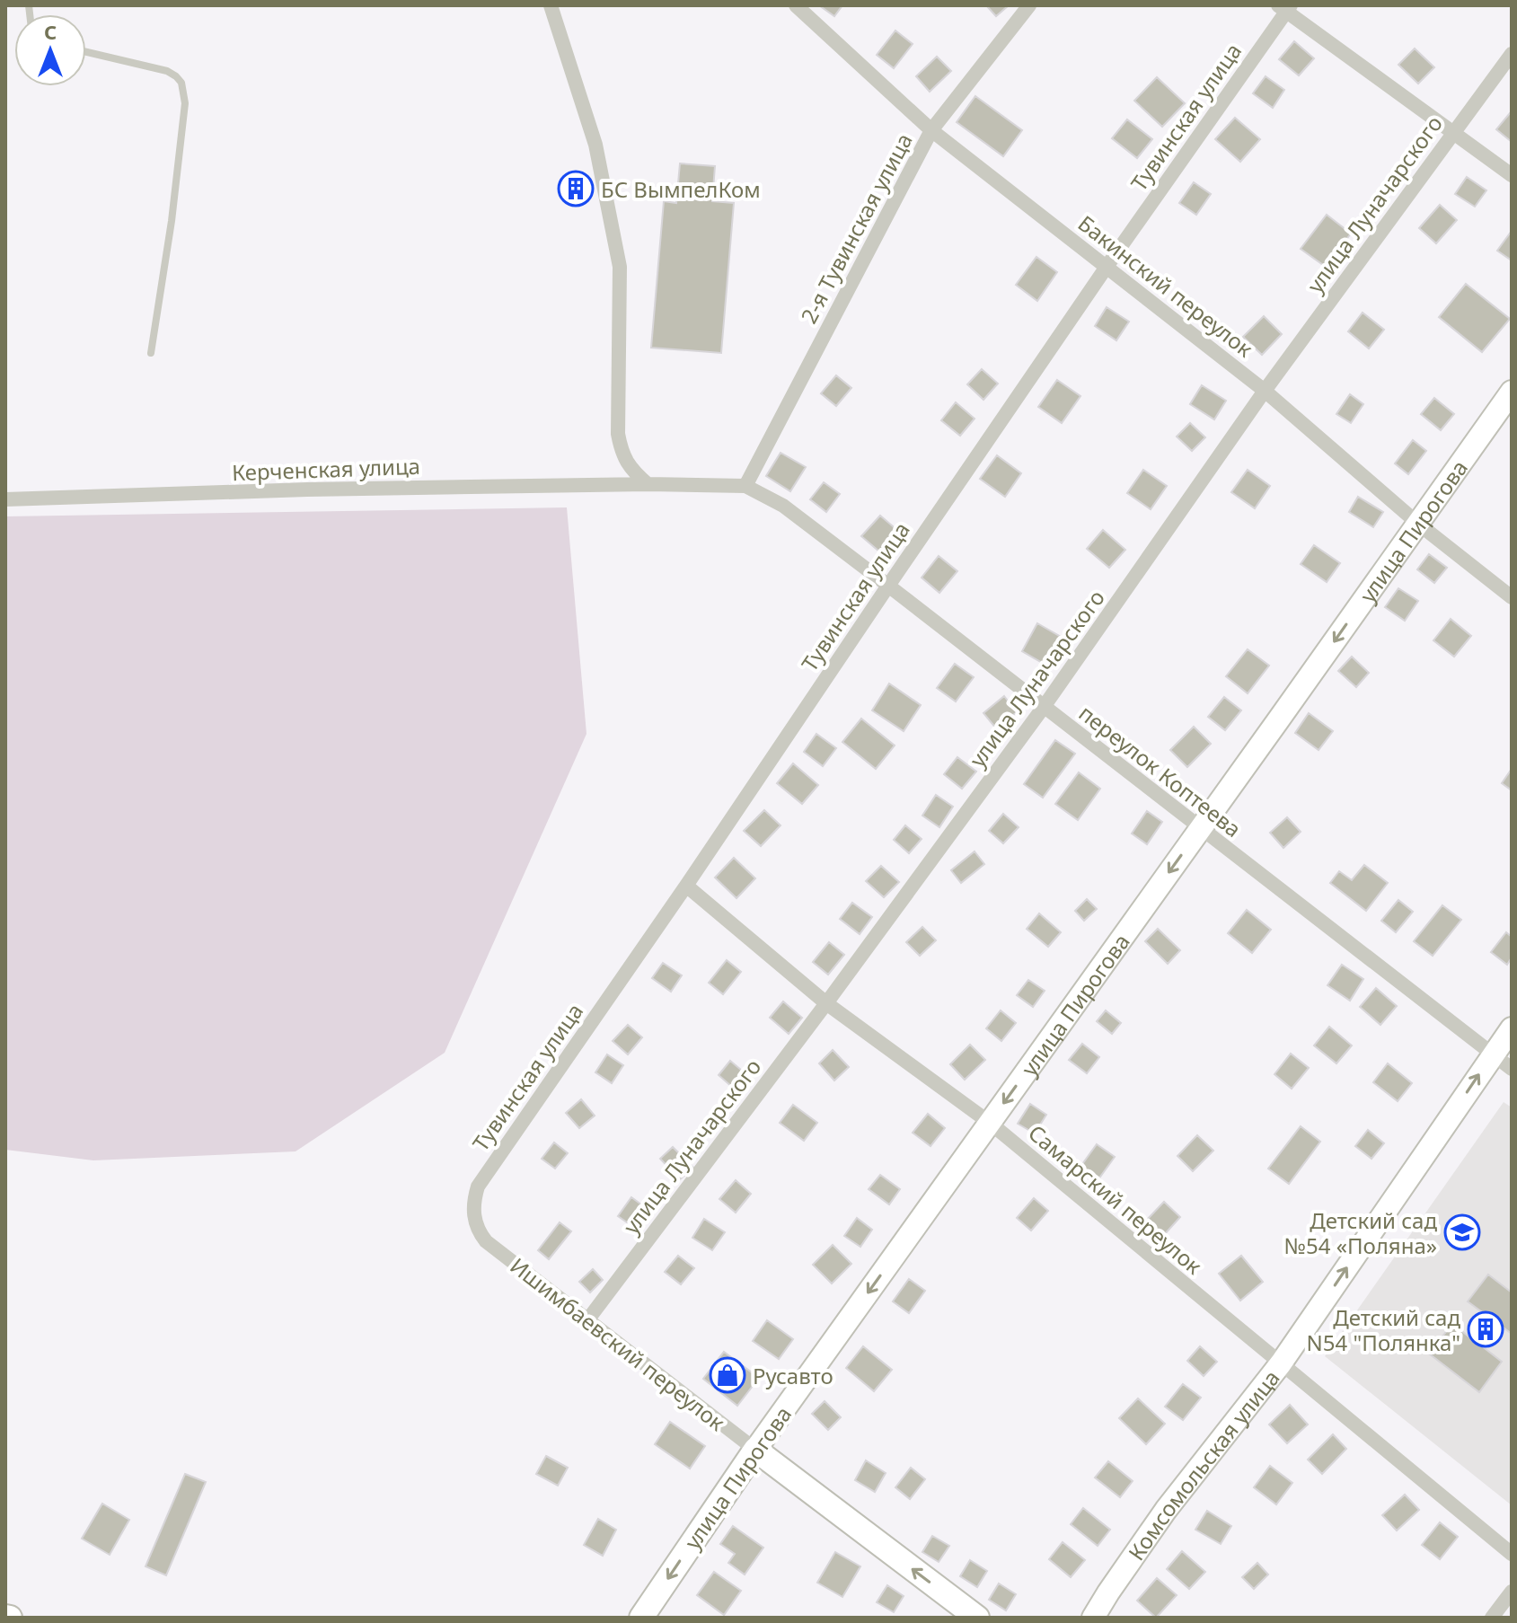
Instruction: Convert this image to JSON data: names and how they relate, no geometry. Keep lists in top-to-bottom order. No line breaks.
{"streets":{"main road":["улица Пирогова","Ишимбаевский переулок","Комсомольская улица"],"street":["Тувинская улица","улица Луначарского","2-я Тувинская улица","Бакинский переулок","Керченская улица","переулок Коптеева","Самарский переулок"]},"crossings":[["Тувинская улица","Бакинский переулок"],["Тувинская улица","переулок Коптеева"],["Тувинская улица","Самарский переулок"],["Тувинская улица","Ишимбаевский переулок"],["улица Луначарского","Бакинский переулок"],["улица Луначарского","переулок Коптеева"],["улица Луначарского","Самарский переулок"],["улица Луначарского","Ишимбаевский переулок"],["2-я Тувинская улица","Бакинский переулок"],["2-я Тувинская улица","Керченская улица"],["2-я Тувинская улица","переулок Коптеева"],["Бакинский переулок","улица Пирогова"],["Керченская улица","переулок Коптеева"],["улица Пирогова","переулок Коптеева"],["улица Пирогова","Самарский переулок"],["улица Пирогова","Ишимбаевский переулок"],["переулок Коптеева","Комсомольская улица"],["Самарский переулок","Комсомольская улица"]],"one_way":["улица Пирогова","Ишимбаевский переулок","Комсомольская улица"],"places":{"building":["БС ВымпелКом","Детский сад N54 \"Полянка\""],"school or university":["Детский сад №54 «Поляна»"],"shop":["Русавто"]},"north":"top"}
